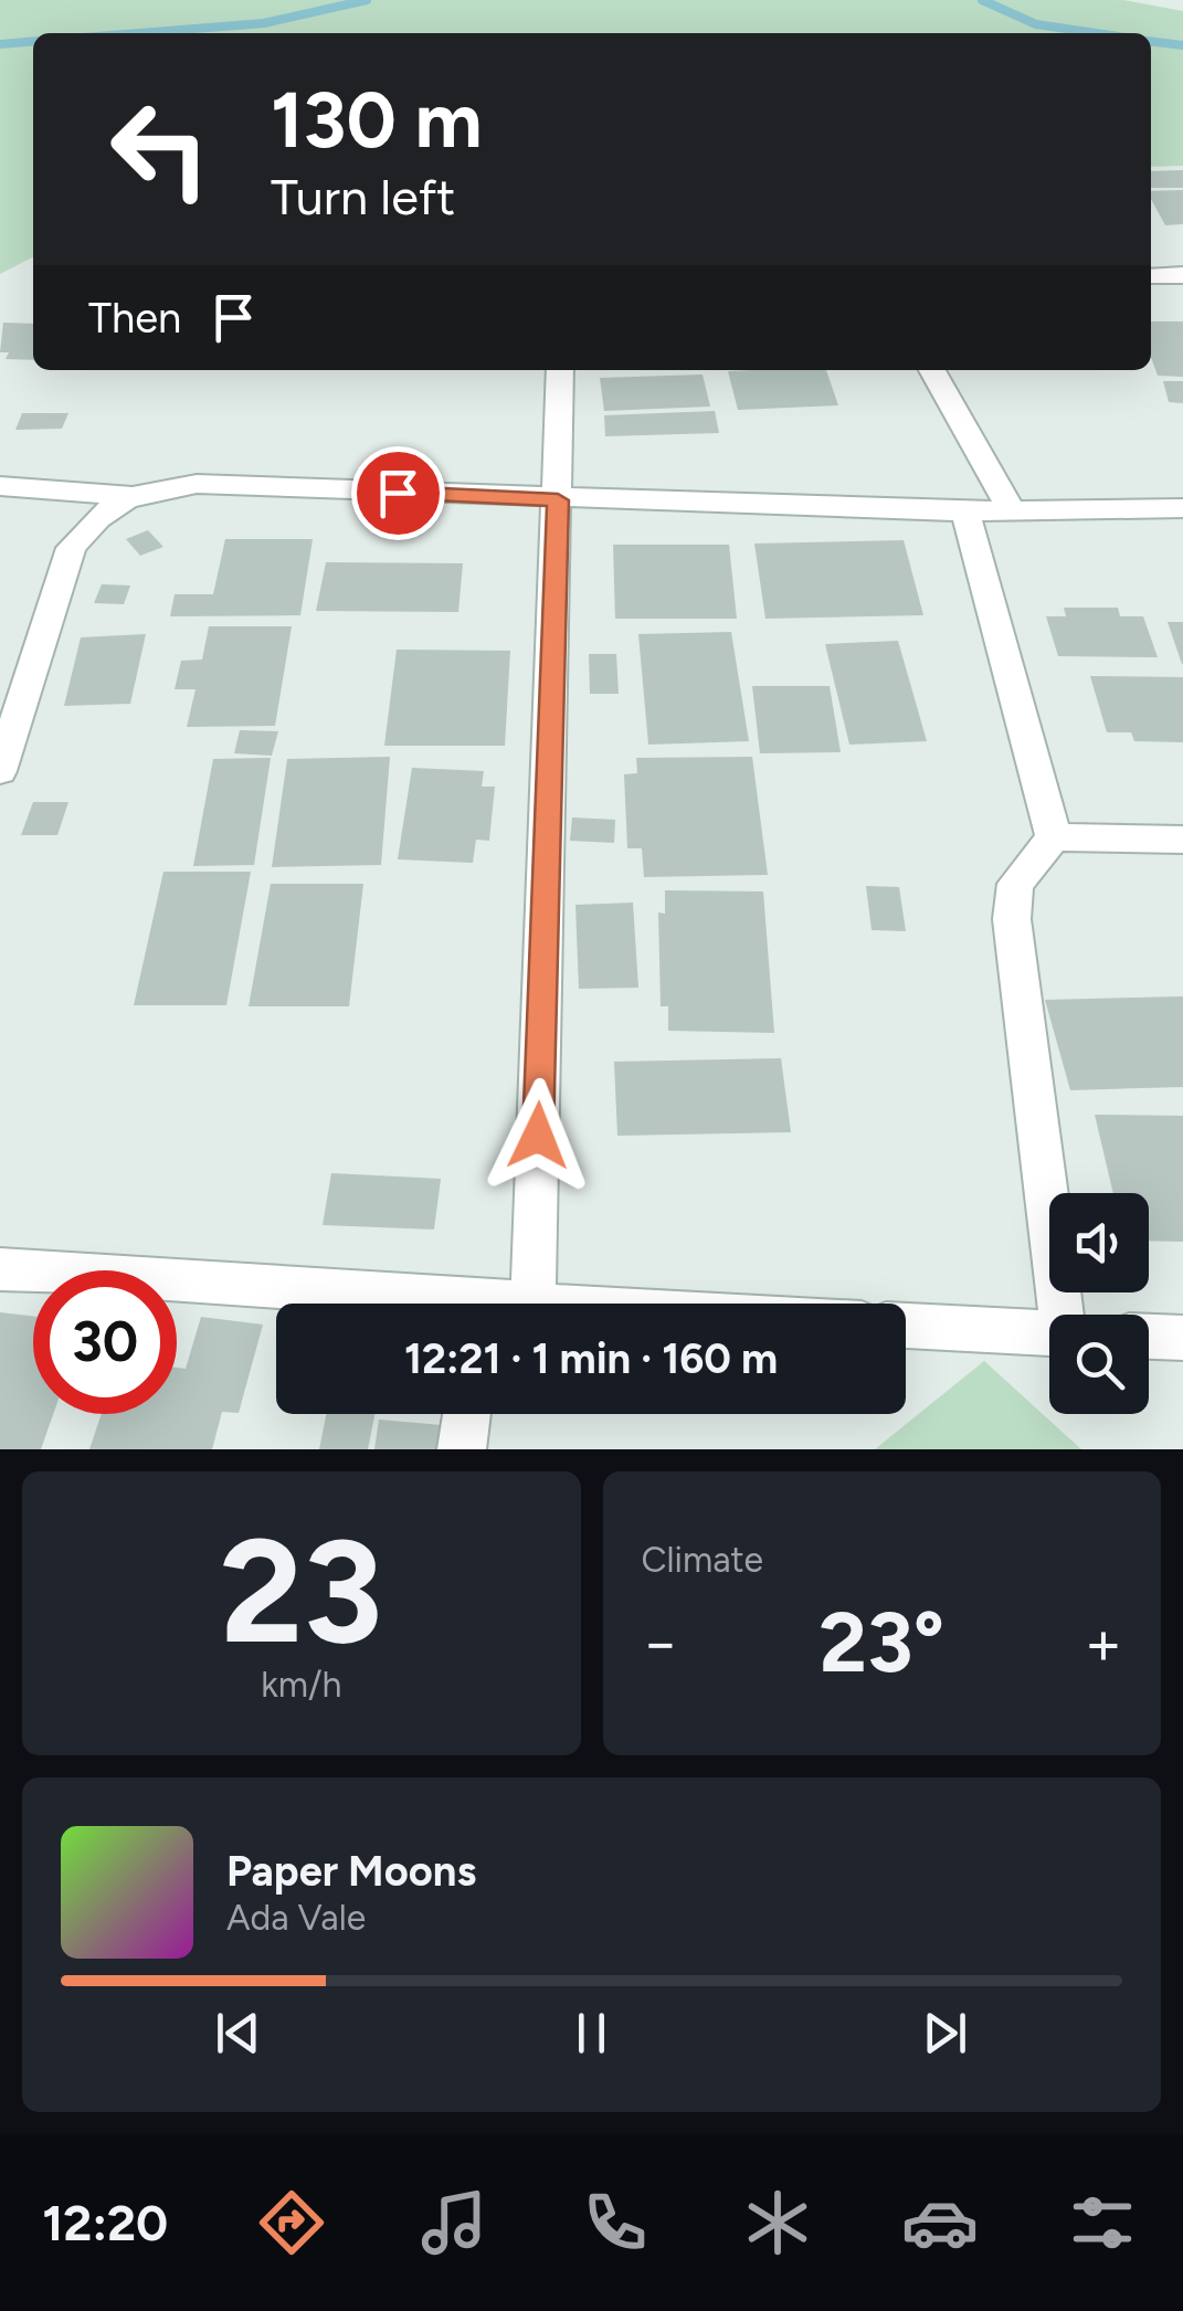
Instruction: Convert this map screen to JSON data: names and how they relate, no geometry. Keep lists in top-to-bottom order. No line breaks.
{"page":{"turn":["130 m","Turn left"],"then":"Then","limit":"30","trip":"12:21 · 1 min · 160 m","tile":[["23","km/h"],"Climate"],"heat":["−","23°","+"],"song":["Paper Moons","Ada Vale"],"tabs":"12:20"}}
